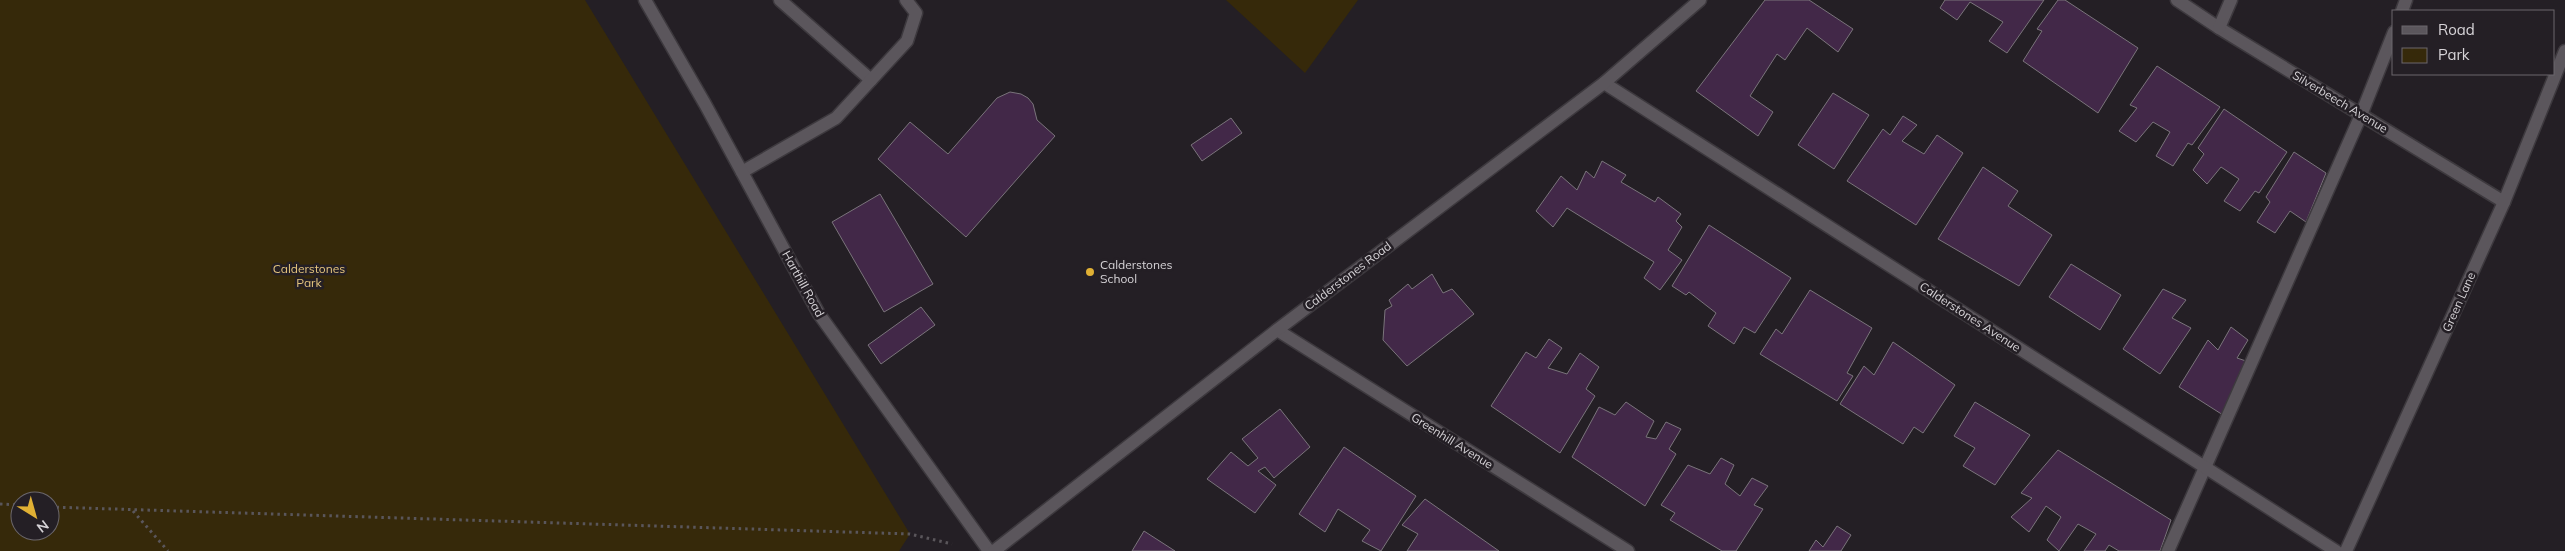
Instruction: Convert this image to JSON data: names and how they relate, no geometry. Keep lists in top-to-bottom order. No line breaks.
{"streets":{"street":["Silverbeech Avenue","Calderstones Road","Harthill Road","Green Lane","Calderstones Avenue","Greenhill Avenue"]},"crossings":[["Silverbeech Avenue","Green Lane"],["Calderstones Road","Calderstones Avenue"],["Calderstones Road","Greenhill Avenue"]],"parks":["Calderstones Park"],"places":["Calderstones School"],"legend":["Road","Park"],"north":"bottom right"}
